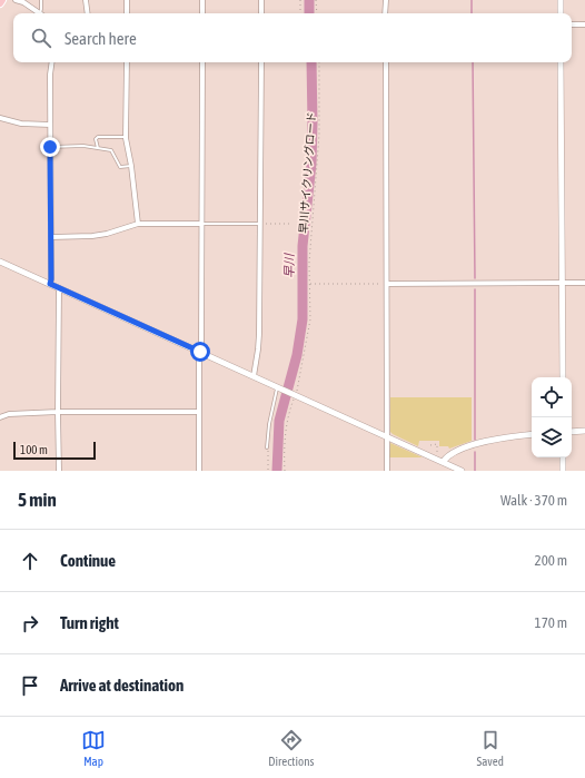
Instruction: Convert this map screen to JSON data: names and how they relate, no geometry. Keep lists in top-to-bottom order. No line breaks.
{"streets":{"path":["早川サイクリングロード"]},"water":["早川"],"scale_bar":"100 m","page":{"search":"Search here","scale":"100 m","heading":["5 min","Walk · 370 m"],"list":[["Continue","200 m"],["Turn right","170 m"],"Arrive at destination"],"nav":["Map","Directions","Saved"]}}
